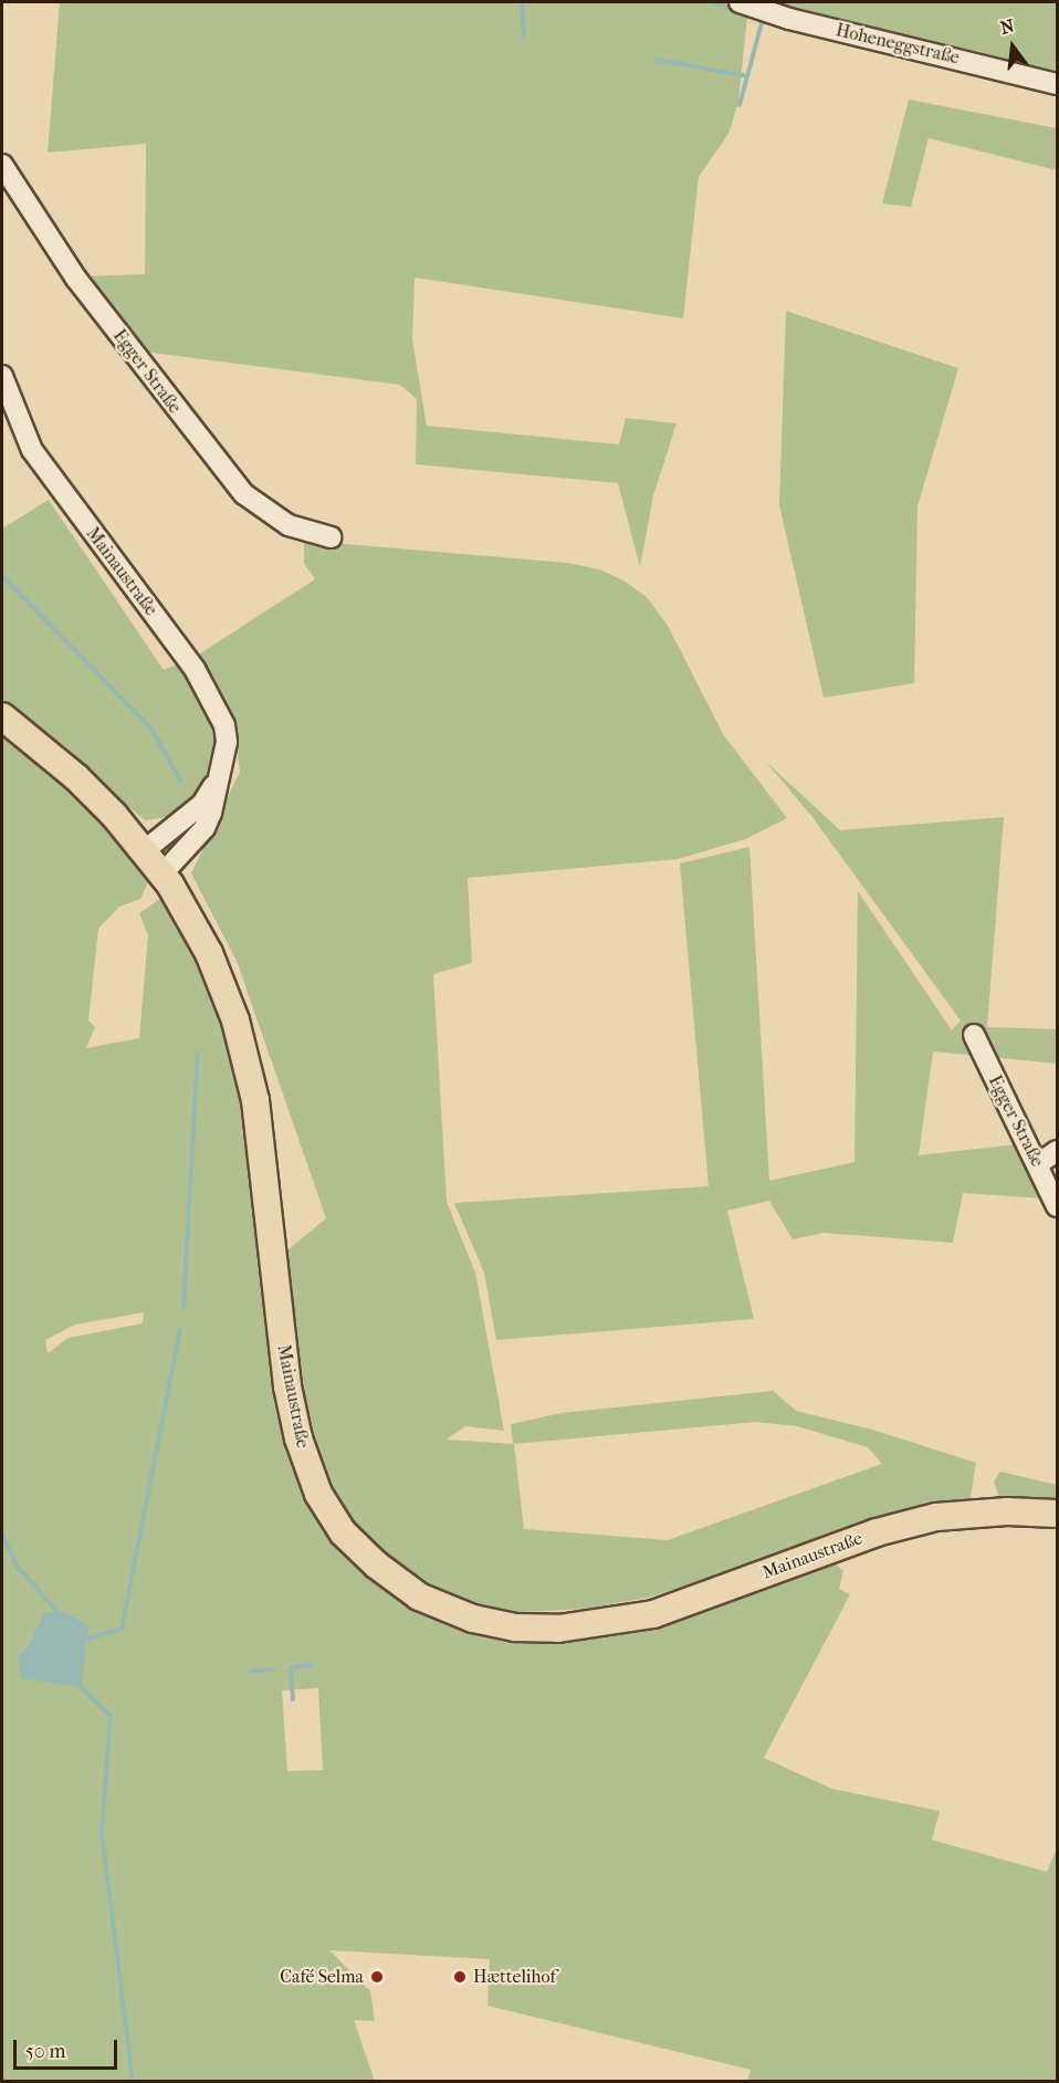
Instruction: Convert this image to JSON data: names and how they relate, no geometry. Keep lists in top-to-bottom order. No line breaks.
{"streets":{"main road":["Mainaustraße"],"street":["Hoheneggstraße","Egger Straße"]},"places":["Café Selma","Hættelihof"],"scale_bar":"50 m","north":"top"}
